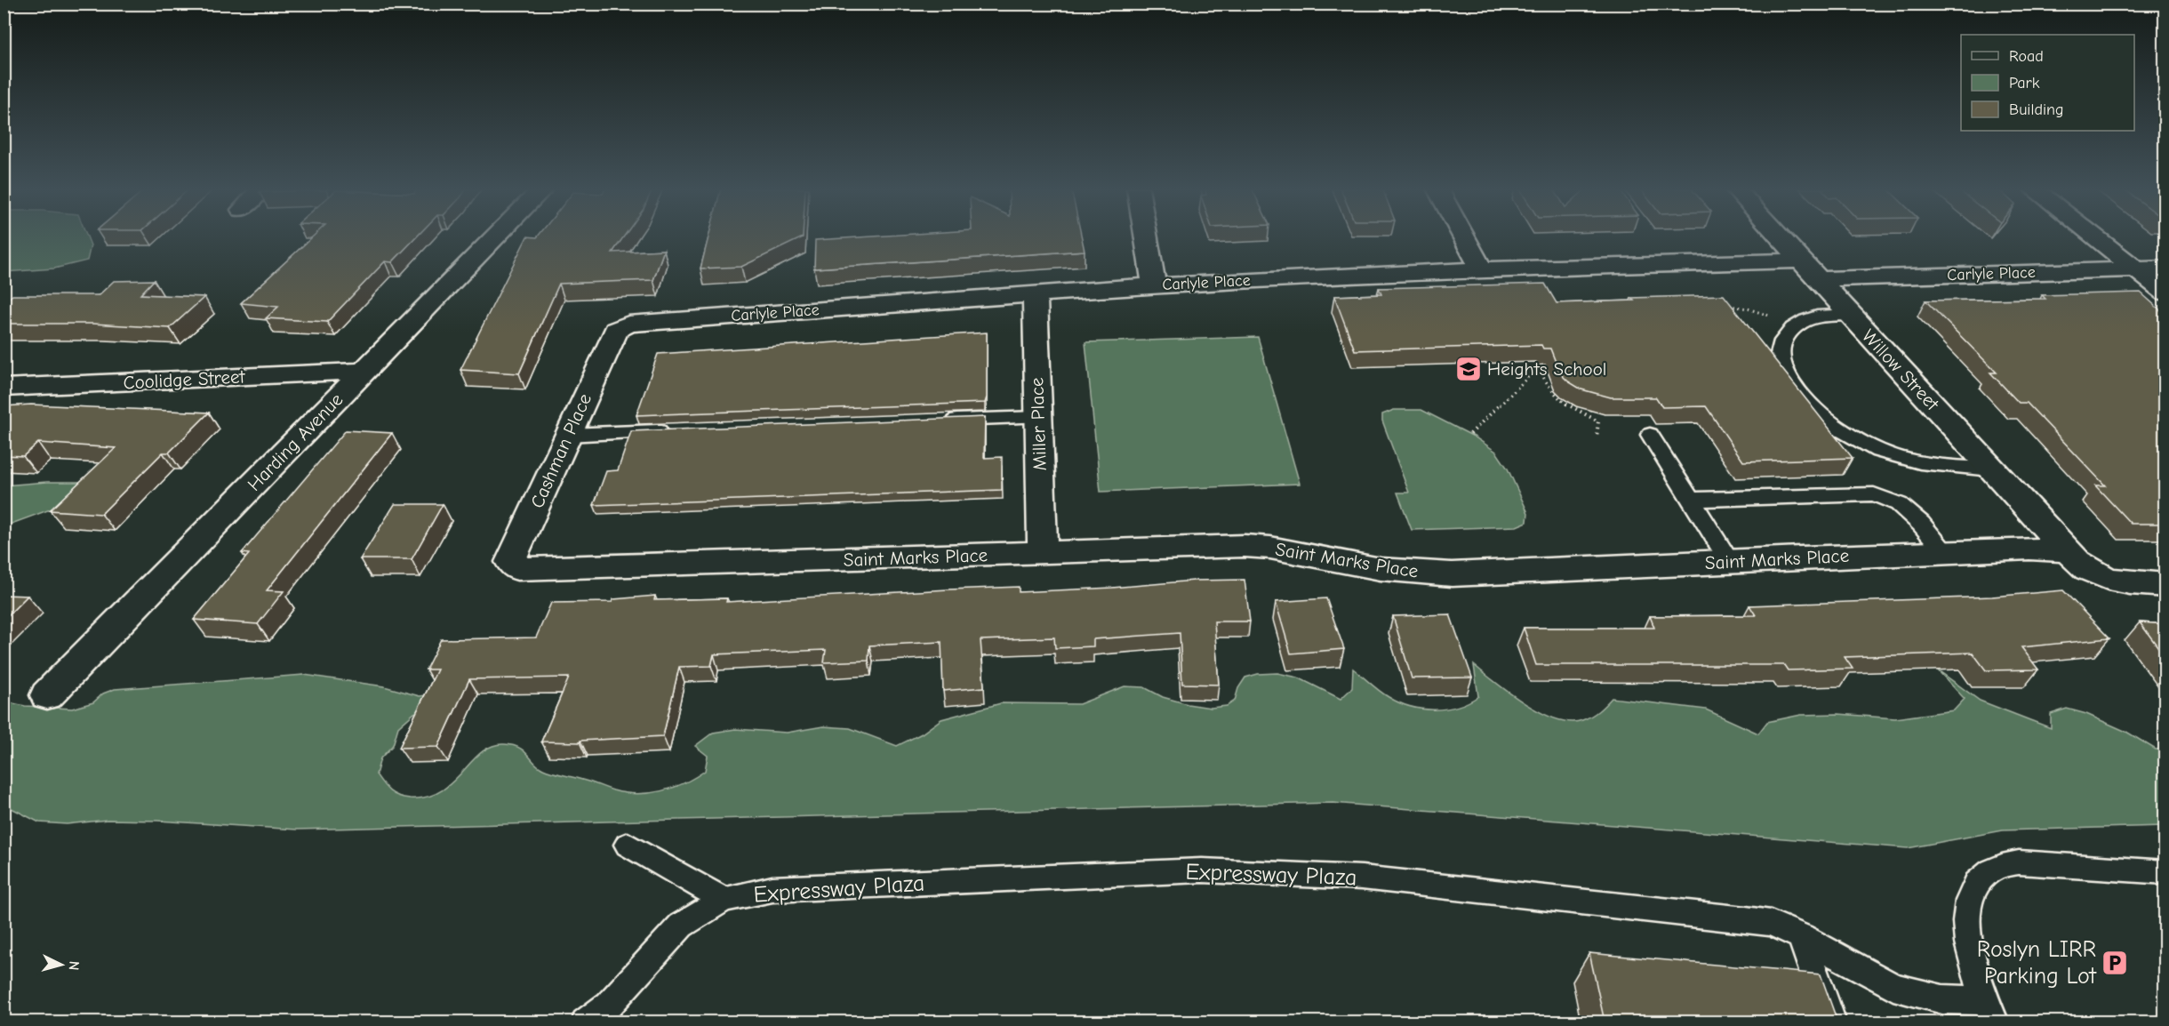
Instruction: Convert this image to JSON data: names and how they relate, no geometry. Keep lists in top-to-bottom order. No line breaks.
{"streets":{"street":["Carlyle Place","Willow Street","Coolidge Street","Miller Place","Harding Avenue","Cashman Place","Saint Marks Place"],"lane":["Expressway Plaza"]},"crossings":[["Carlyle Place","Willow Street"],["Carlyle Place","Miller Place"],["Carlyle Place","Cashman Place"],["Willow Street","Saint Marks Place"],["Coolidge Street","Harding Avenue"],["Miller Place","Saint Marks Place"],["Cashman Place","Saint Marks Place"]],"places":{"school or university":["Heights School"],"parking":["Roslyn LIRR Parking Lot"]},"legend":["Road","Park","Building"],"north":"right"}
